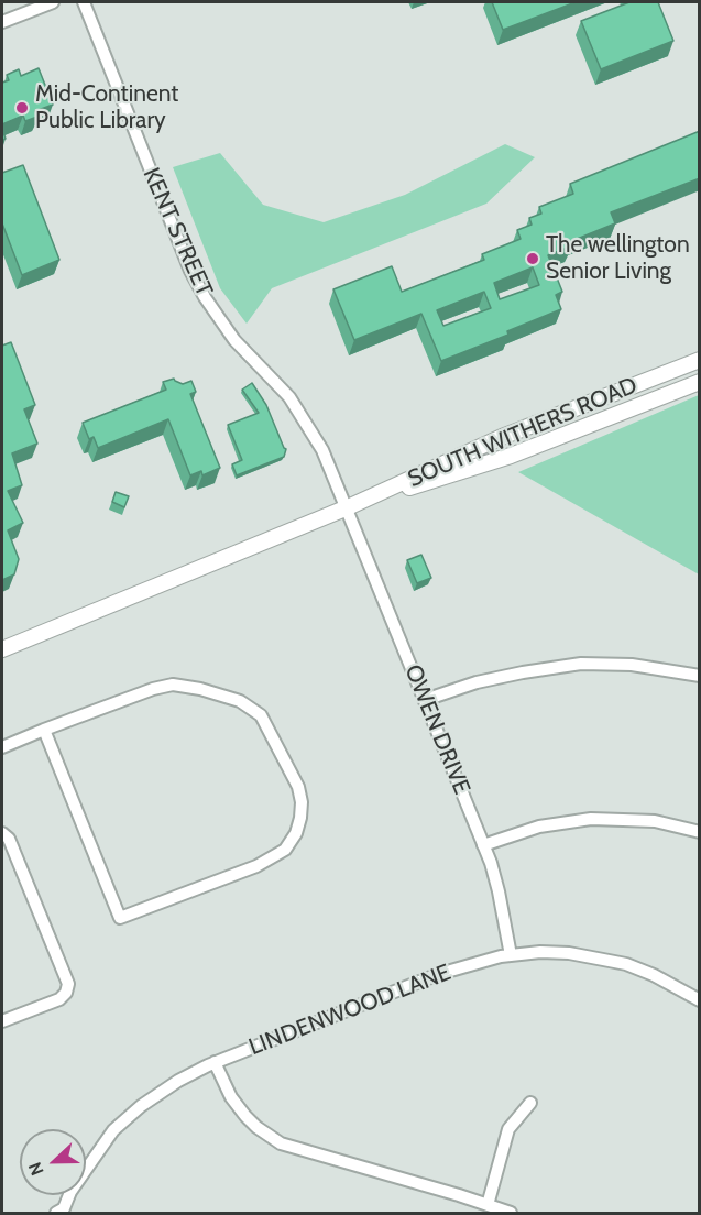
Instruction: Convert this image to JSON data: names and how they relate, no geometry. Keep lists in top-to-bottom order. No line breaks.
{"streets":{"main road":["SOUTH WITHERS ROAD"],"street":["KENT STREET","OWEN DRIVE","LINDENWOOD LANE"]},"crossings":[["KENT STREET","SOUTH WITHERS ROAD"],["KENT STREET","OWEN DRIVE"],["SOUTH WITHERS ROAD","OWEN DRIVE"],["OWEN DRIVE","LINDENWOOD LANE"]],"places":["Mid-Continent Public Library","The wellington Senior Living"],"north":"left"}
